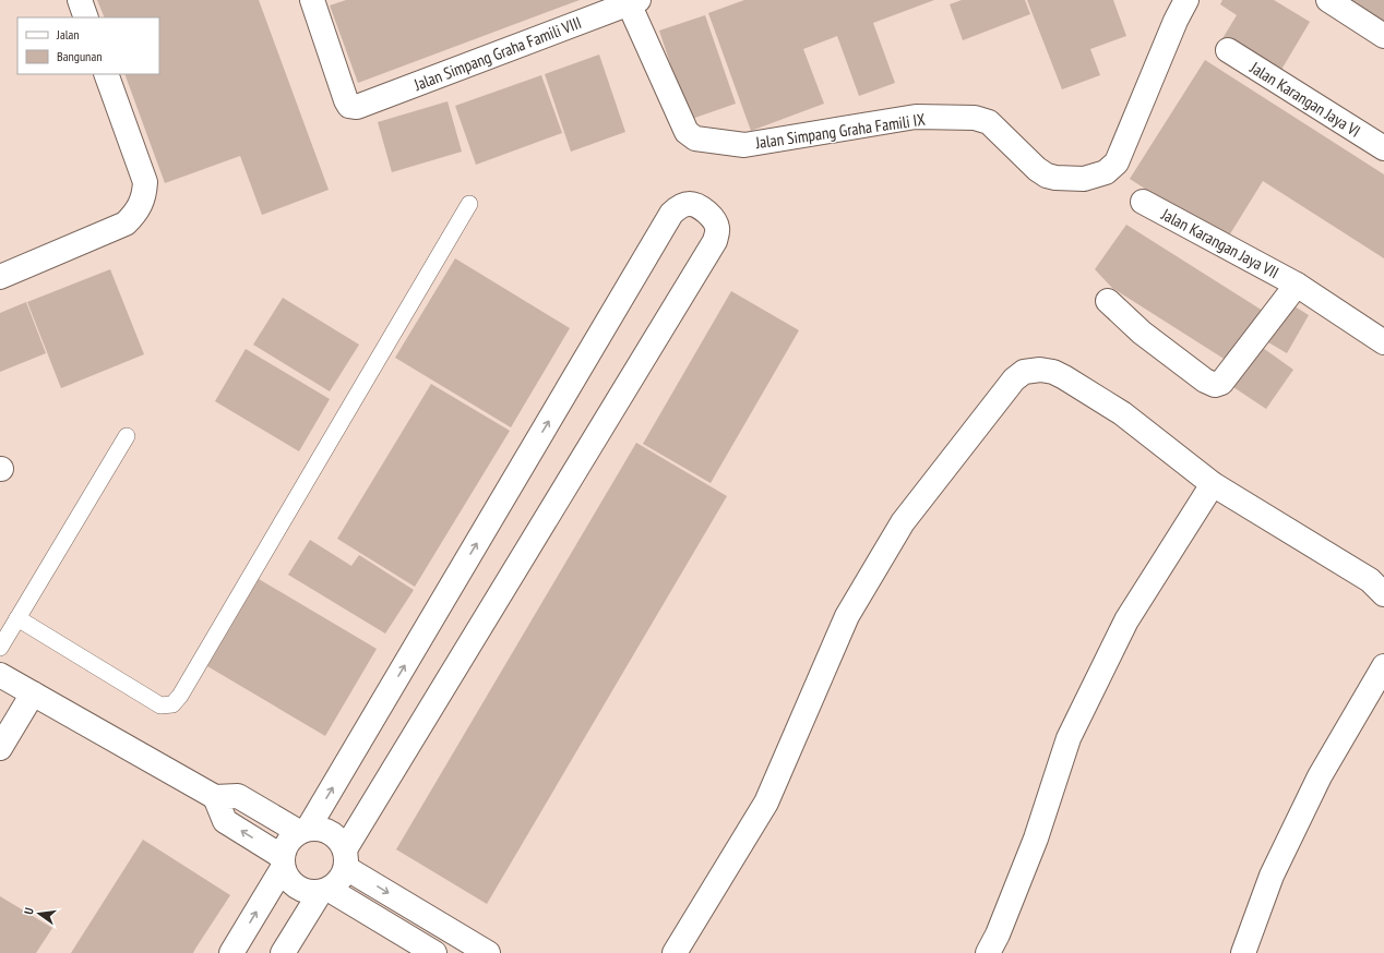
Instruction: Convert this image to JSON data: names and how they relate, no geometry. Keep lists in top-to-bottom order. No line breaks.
{"streets":{"street":["Jalan Simpang Graha Famili VIII","Jalan Karangan Jaya VI","Jalan Simpang Graha Famili IX","Jalan Karangan Jaya VII"]},"crossings":[["Jalan Simpang Graha Famili VIII","Jalan Simpang Graha Famili IX"]],"legend":["Jalan","Bangunan"],"north":"left"}
